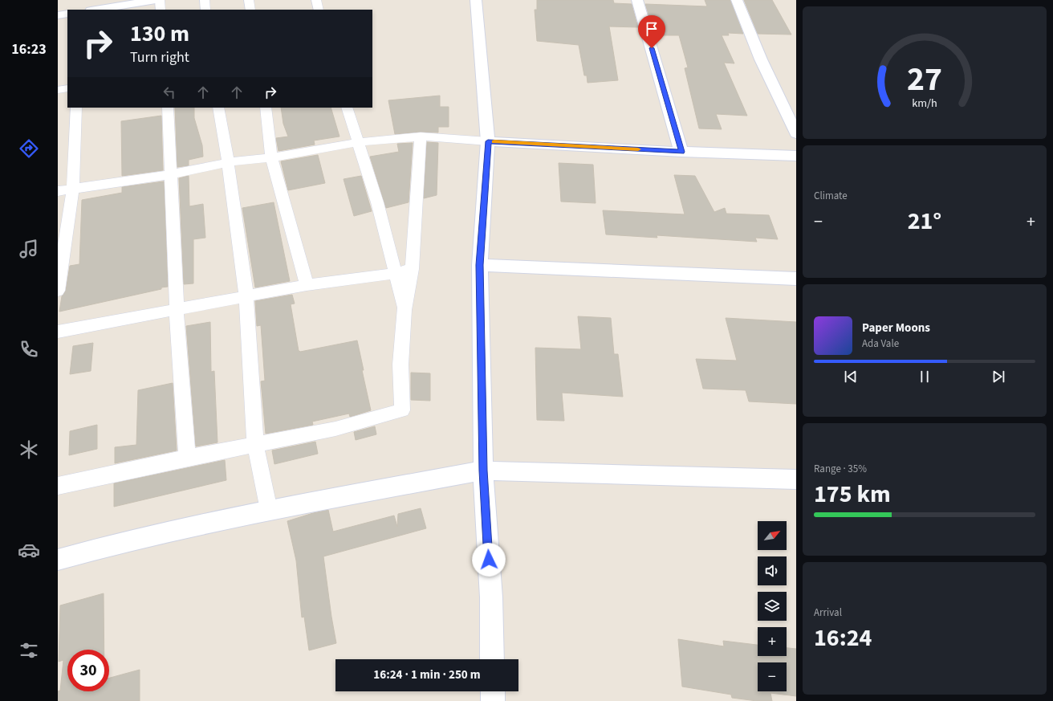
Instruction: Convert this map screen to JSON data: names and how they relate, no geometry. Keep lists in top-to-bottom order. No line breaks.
{"north":"top right","page":{"tabs":"16:23","turn":["130 m","Turn right"],"tile":["Climate",["Range · 35%","175 km"],["Arrival","16:24"]],"heat":["−","21°","+"],"song":["Paper Moons","Ada Vale"],"map_buttons":["+","−"],"limit":"30","trip":"16:24 · 1 min · 250 m","gauge":["27","km/h"]}}
